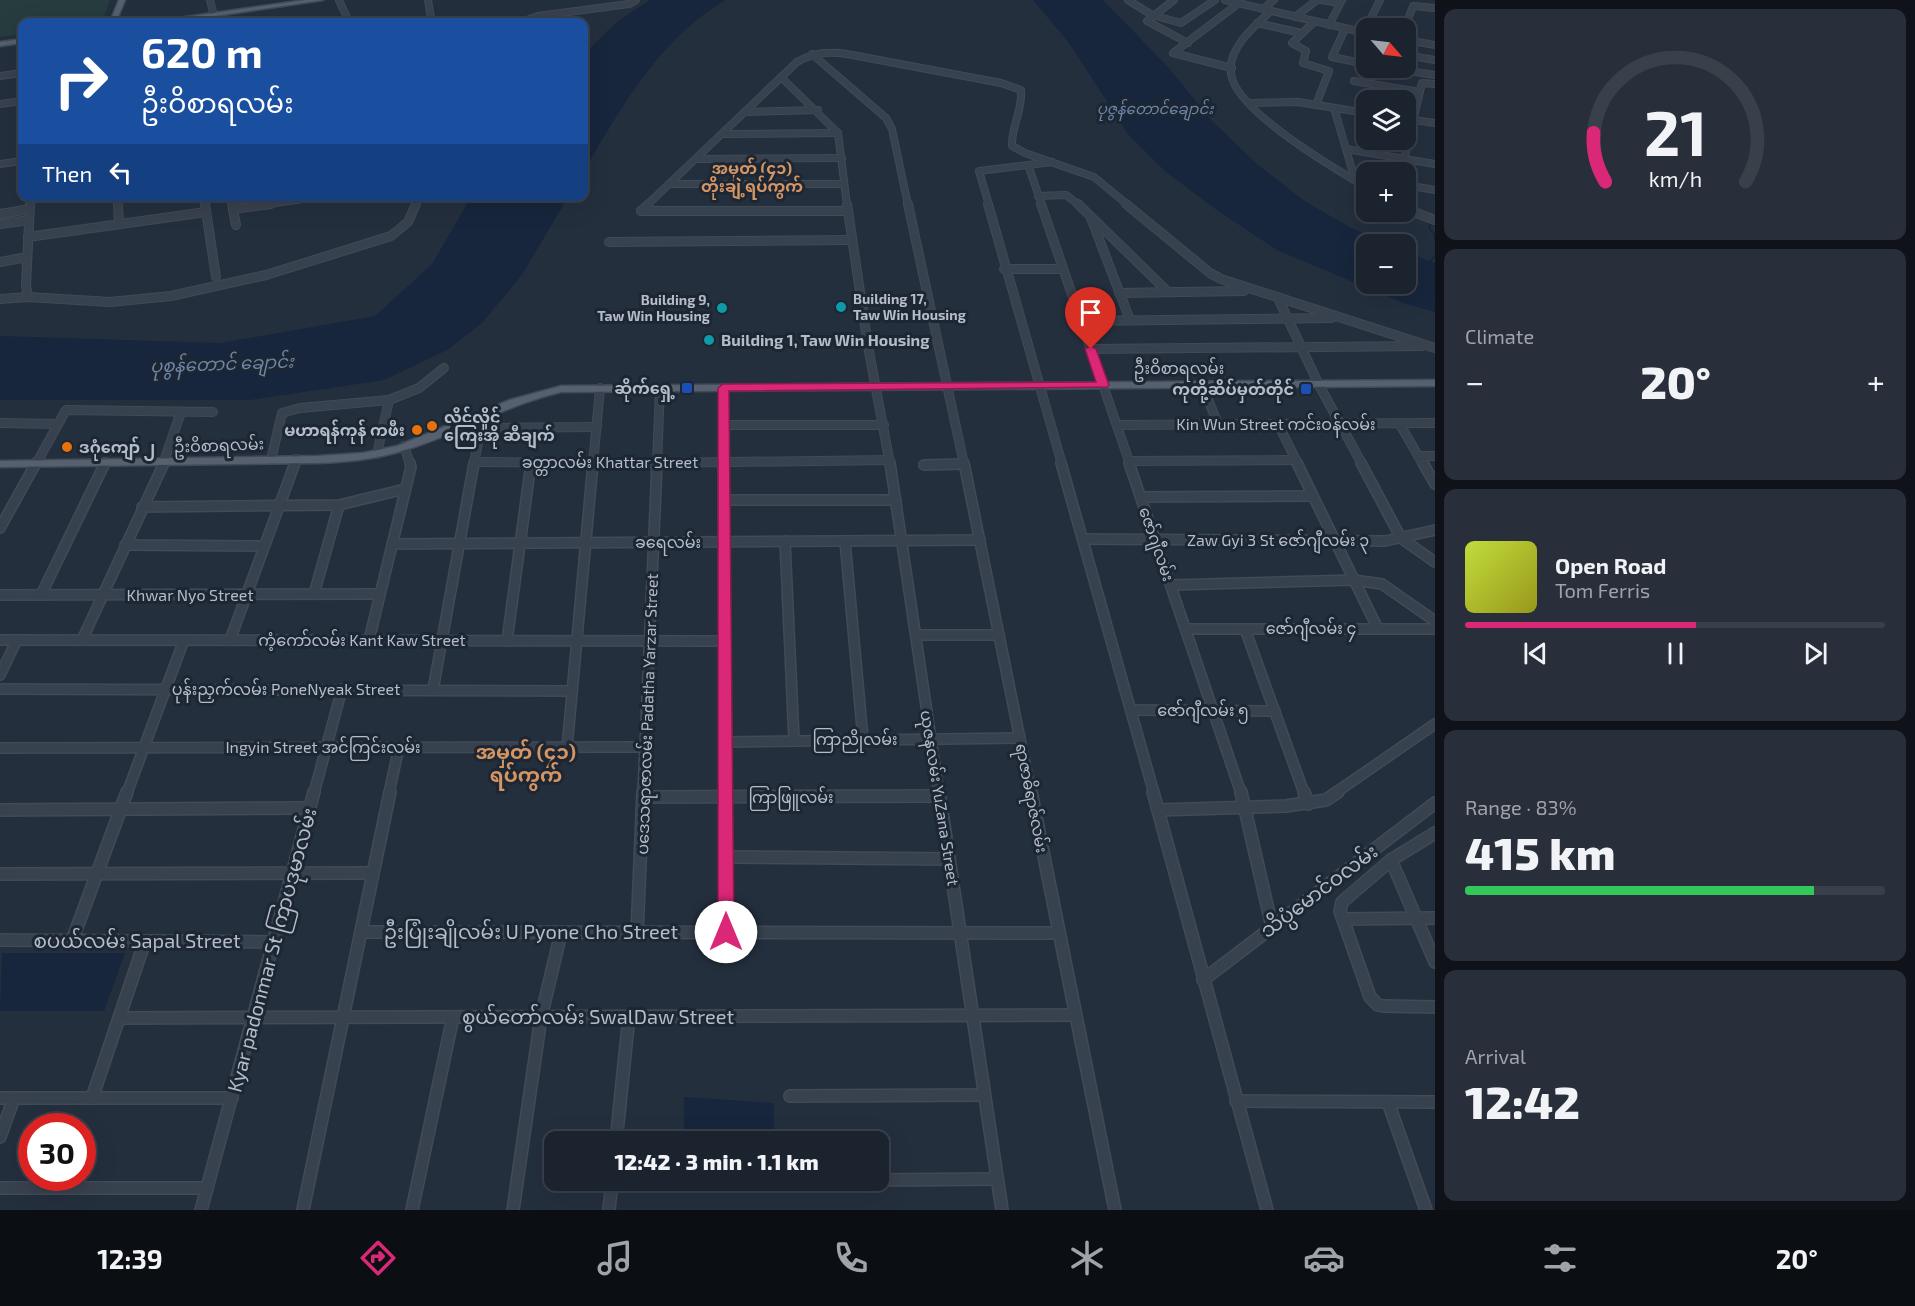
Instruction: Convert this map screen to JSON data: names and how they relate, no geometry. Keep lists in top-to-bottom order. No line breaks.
{"streets":{"main road":["ဦးဝိစာရလမ်း"],"street":["Kin Wun Street ကင်းဝန်လမ်း","ခတ္တာလမ်း Khattar Street","Zaw Gyi 3 St ဇော်ဂျီလမ်း ၃","ခရေလမ်း","ဇော်ဂျီလမ်း","Khwar Nyo Street","ဇော်ဂျီလမ်း ၄","ကံ့ကော်လမ်း Kant Kaw Street","ပုန်းညှက်လမ်း PoneNyeak Street","ဇော်ဂျီလမ်း ၅","ပဒေသရာဇာလမ်း Padatha Yarzar Street","ကြာညိုလမ်း","Ingyin Street အင်ကြင်းလမ်း","ကြာဖြူလမ်း","ယုဇနလမ်း YuZana Street","ရာဇာဓိရာဇ်လမ်း","သိပ္ပံမောင်ဝလမ်း","ဦးပြုံးချိုလမ်း U Pyone Cho Street","စပယ်လမ်း Sapal Street","Kyar padonmar St ကြာပဒုမာလမ်း","စွယ်တော်လမ်း SwalDaw Street"]},"crossings":[["ဦးဝိစာရလမ်း","ဇော်ဂျီလမ်း"],["ဦးဝိစာရလမ်း","ပဒေသရာဇာလမ်း Padatha Yarzar Street"],["ဦးဝိစာရလမ်း","ယုဇနလမ်း YuZana Street"],["ဦးဝိစာရလမ်း","ရာဇာဓိရာဇ်လမ်း"],["Kin Wun Street ကင်းဝန်လမ်း","ဇော်ဂျီလမ်း"],["ခတ္တာလမ်း Khattar Street","ပဒေသရာဇာလမ်း Padatha Yarzar Street"],["ခတ္တာလမ်း Khattar Street","ယုဇနလမ်း YuZana Street"],["Zaw Gyi 3 St ဇော်ဂျီလမ်း ၃","ဇော်ဂျီလမ်း"],["ခရေလမ်း","ပဒေသရာဇာလမ်း Padatha Yarzar Street"],["ခရေလမ်း","ယုဇနလမ်း YuZana Street"],["ခရေလမ်း","ရာဇာဓိရာဇ်လမ်း"],["ဇော်ဂျီလမ်း","ဇော်ဂျီလမ်း ၄"],["ဇော်ဂျီလမ်း","ဇော်ဂျီလမ်း ၅"],["ဇော်ဂျီလမ်း","သိပ္ပံမောင်ဝလမ်း"],["ကံ့ကော်လမ်း Kant Kaw Street","ပဒေသရာဇာလမ်း Padatha Yarzar Street"],["ပုန်းညှက်လမ်း PoneNyeak Street","Kyar padonmar St ကြာပဒုမာလမ်း"],["ပဒေသရာဇာလမ်း Padatha Yarzar Street","Ingyin Street အင်ကြင်းလမ်း"],["ပဒေသရာဇာလမ်း Padatha Yarzar Street","ကြာဖြူလမ်း"],["ပဒေသရာဇာလမ်း Padatha Yarzar Street","ဦးပြုံးချိုလမ်း U Pyone Cho Street"],["ကြာညိုလမ်း","ယုဇနလမ်း YuZana Street"],["ကြာညိုလမ်း","ရာဇာဓိရာဇ်လမ်း"],["Ingyin Street အင်ကြင်းလမ်း","Kyar padonmar St ကြာပဒုမာလမ်း"],["ကြာဖြူလမ်း","ယုဇနလမ်း YuZana Street"],["ယုဇနလမ်း YuZana Street","ဦးပြုံးချိုလမ်း U Pyone Cho Street"],["ယုဇနလမ်း YuZana Street","စွယ်တော်လမ်း SwalDaw Street"],["ရာဇာဓိရာဇ်လမ်း","ဦးပြုံးချိုလမ်း U Pyone Cho Street"],["ရာဇာဓိရာဇ်လမ်း","စွယ်တော်လမ်း SwalDaw Street"],["စပယ်လမ်း Sapal Street","Kyar padonmar St ကြာပဒုမာလမ်း"],["Kyar padonmar St ကြာပဒုမာလမ်း","စွယ်တော်လမ်း SwalDaw Street"]],"districts":["အမှတ် (၄၁) တိုးချဲ့ရပ်ကွက်","အမှတ် (၄၁) ရပ်ကွက်"],"water":["ပုဇွန်တောင်ချောင်း","ပုစွန်တောင် ချောင်း"],"places":{"other":["Building 17, Taw Win Housing","Building 9, Taw Win Housing","Building 1, Taw Win Housing","လှိုင်လှိုင် ကြေးအို ဆီချက်","မဟာရန်ကုန် ကဖီး","ဒဂုံကျော် ၂"],"transit":["ဆိုက်ရှေ့","ကုတို့ဆိပ်မှတ်တိုင်"]},"north":"bottom right","page":{"map_buttons":["+","−"],"turn":["620 m","ဦးဝိစာရလမ်း"],"then":"Then","tile":["Climate",["Range · 83%","415 km"],["Arrival","12:42"]],"heat":["−","20°","+"],"song":["Open Road","Tom Ferris"],"limit":"30","trip":"12:42 · 3 min · 1.1 km","tabs":["12:39","20°"],"gauge":["21","km/h"]}}
